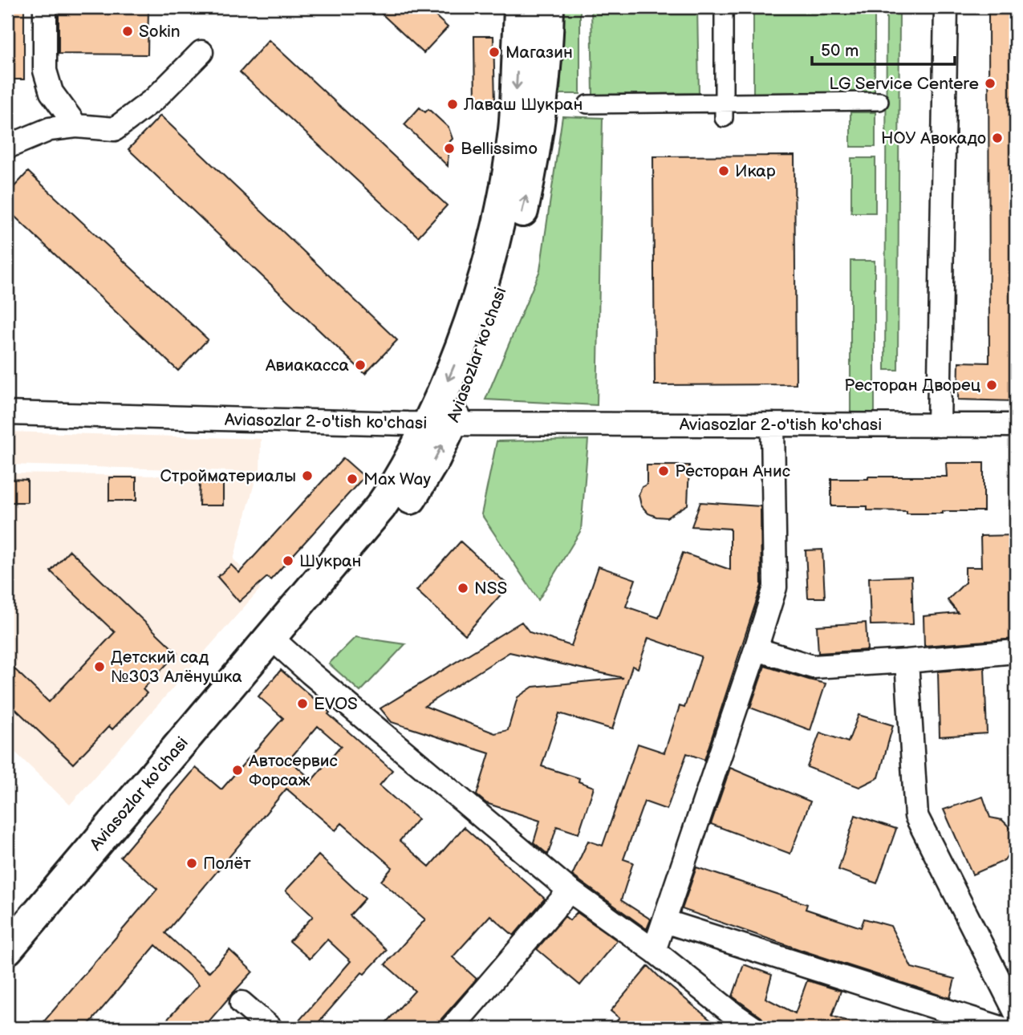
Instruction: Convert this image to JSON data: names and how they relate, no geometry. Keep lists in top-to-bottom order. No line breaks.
{"streets":{"main road":["Aviasozlar ko'chasi"],"street":["Aviasozlar 2-o'tish ko'chasi"]},"crossings":[["Aviasozlar ko'chasi","Aviasozlar 2-o'tish ko'chasi"]],"places":["Sokin","Магазин","LG Service Centere","Лаваш Шукран","НОУ Авокадо","Bellissimo","Икар","Авиакасса","Ресторан Дворец","Ресторан Анис","Стройматериалы","Max Way","Шукран","NSS","Детский сад №303 Алёнушка","EVOS","Автосервис Форсаж","Полёт"],"scale_bar":"50 m"}
